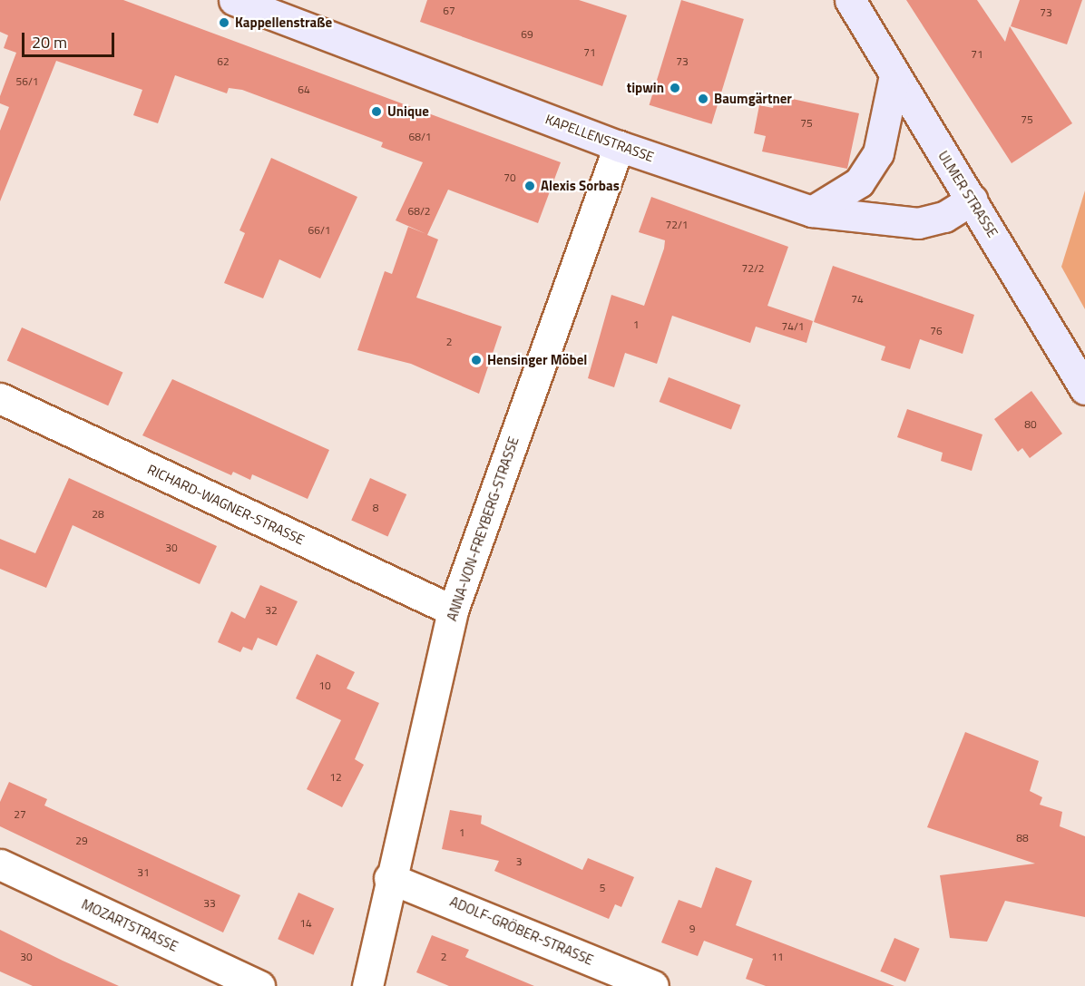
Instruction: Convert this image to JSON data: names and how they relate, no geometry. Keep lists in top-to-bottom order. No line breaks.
{"streets":{"street":["KAPELLENSTRASSE","ULMER STRASSE","RICHARD-WAGNER-STRASSE","ANNA-VON-FREYBERG-STRASSE","MOZARTSTRASSE","ADOLF-GRÖBER-STRASSE"]},"crossings":[["KAPELLENSTRASSE","ULMER STRASSE"],["KAPELLENSTRASSE","ANNA-VON-FREYBERG-STRASSE"],["RICHARD-WAGNER-STRASSE","ANNA-VON-FREYBERG-STRASSE"],["ANNA-VON-FREYBERG-STRASSE","ADOLF-GRÖBER-STRASSE"]],"places":["Kappellenstraße","tipwin","Baumgärtner","Unique","Alexis Sorbas","Hensinger Möbel"],"house_numbers":["67","73","69","71","71","62","73","56/1","64","75","75","68/1","70","68/2","72/1","66/1","72/2","74","1","74/1","76","2","80","8","28","30","32","10","12","27","1","88","29","3","31","5","33","14","9","30","2","11"],"scale_bar":"20 m"}
